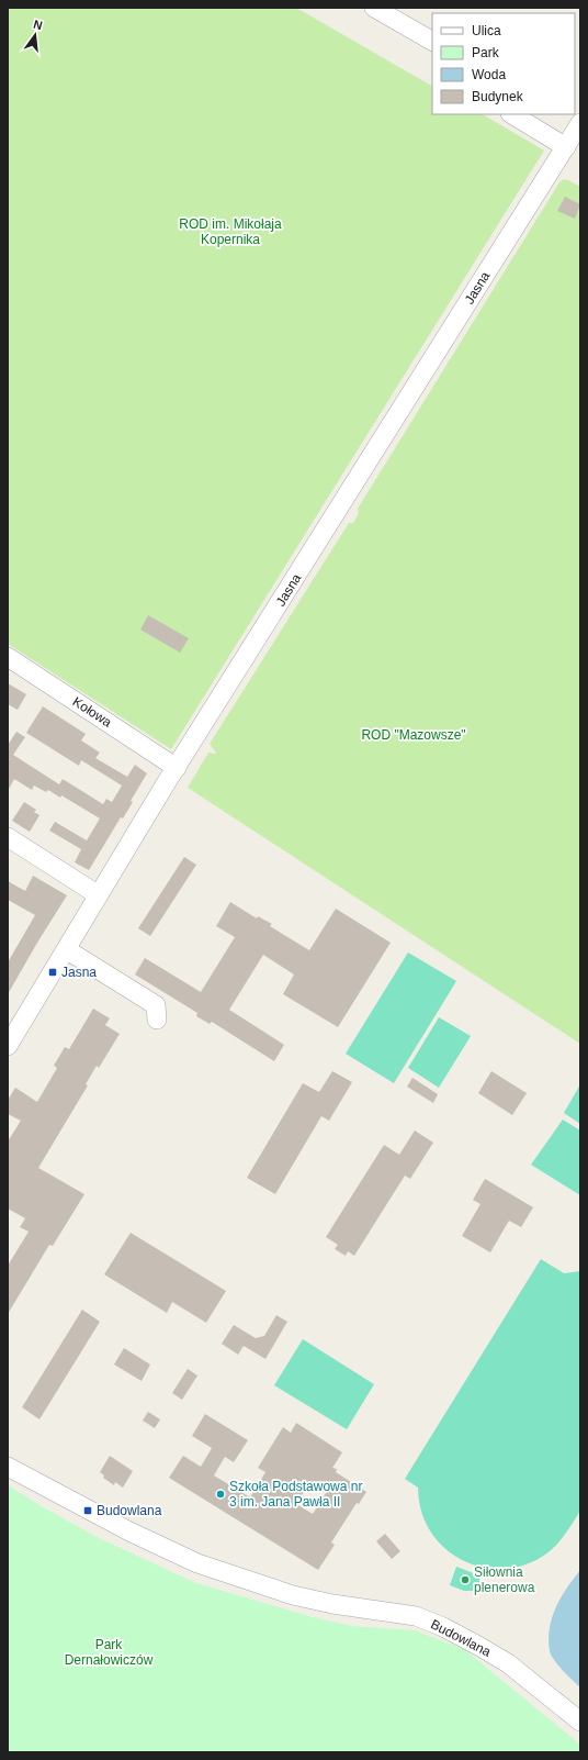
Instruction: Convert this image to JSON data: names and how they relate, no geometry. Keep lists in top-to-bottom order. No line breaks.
{"streets":{"street":["Jasna","Kołowa","Budowlana"]},"crossings":[["Jasna","Kołowa"]],"parks":["ROD im. Mikołaja Kopernika","ROD \"Mazowsze\"","Park Dernałowiczów"],"places":{"transit":["Jasna","Budowlana"],"other":["Szkoła Podstawowa nr 3 im. Jana Pawła II","Siłownia plenerowa"]},"legend":["Ulica","Park","Woda","Budynek"],"north":"top"}
